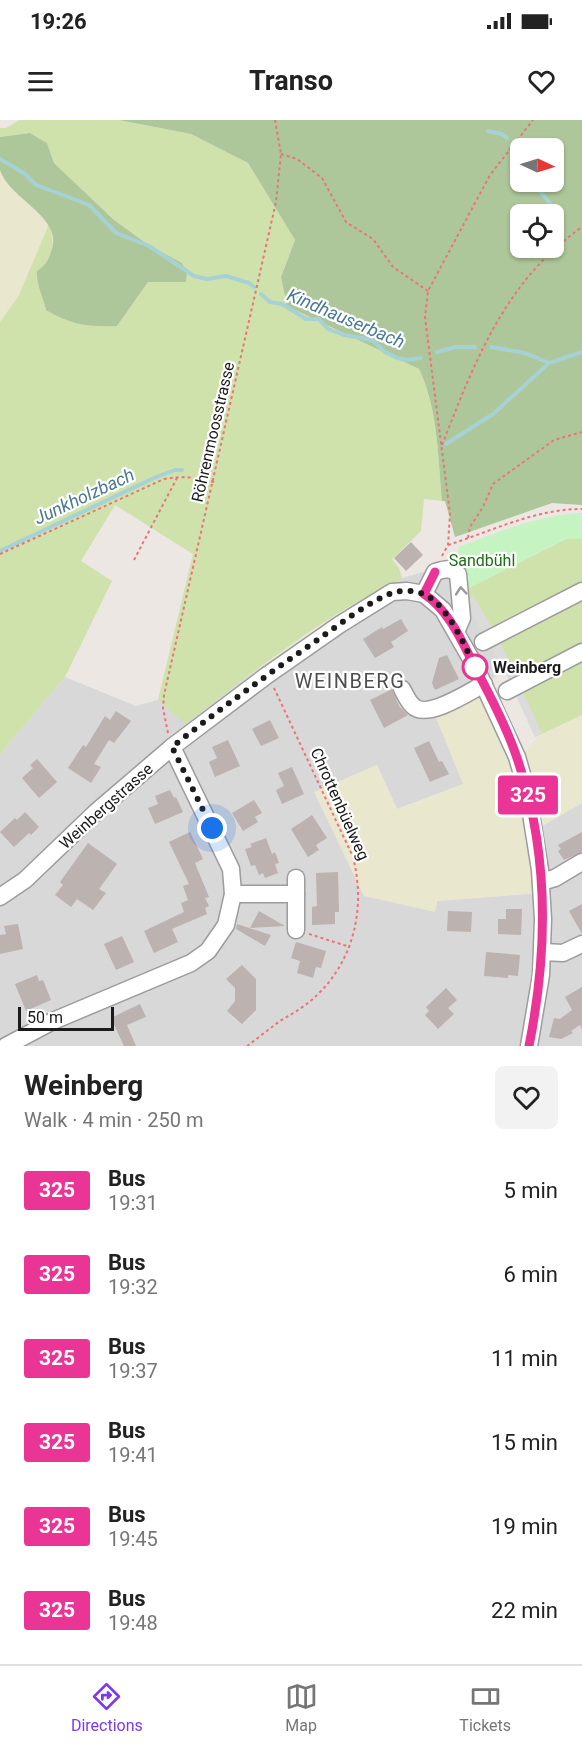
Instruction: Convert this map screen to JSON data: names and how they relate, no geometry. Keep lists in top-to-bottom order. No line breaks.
{"streets":{"street":["Weinbergstrasse"],"path":["Röhrenmoosstrasse","Chrottenbüelweg"]},"crossings":[["Röhrenmoosstrasse","Weinbergstrasse"],["Chrottenbüelweg","Weinbergstrasse"]],"districts":["WEINBERG"],"water":["Kindhauserbach","Junkholzbach"],"parks":["Sandbühl"],"places":["Weinberg"],"lines":["bus line 325"],"scale_bar":"50 m","north":"right","page":{"status":"19:26","header":"Transo","on_map":"325","scale":"50 m","heading":["Weinberg","Walk · 4 min · 250 m"],"list":[{"mark":"325","name":"Bus","note":"19:31","value":"5 min"},{"mark":"325","name":"Bus","note":"19:32","value":"6 min"},{"mark":"325","name":"Bus","note":"19:37","value":"11 min"},{"mark":"325","name":"Bus","note":"19:41","value":"15 min"},{"mark":"325","name":"Bus","note":"19:45","value":"19 min"},{"mark":"325","name":"Bus","note":"19:48","value":"22 min"}],"tabs":["Directions","Map","Tickets"]}}
